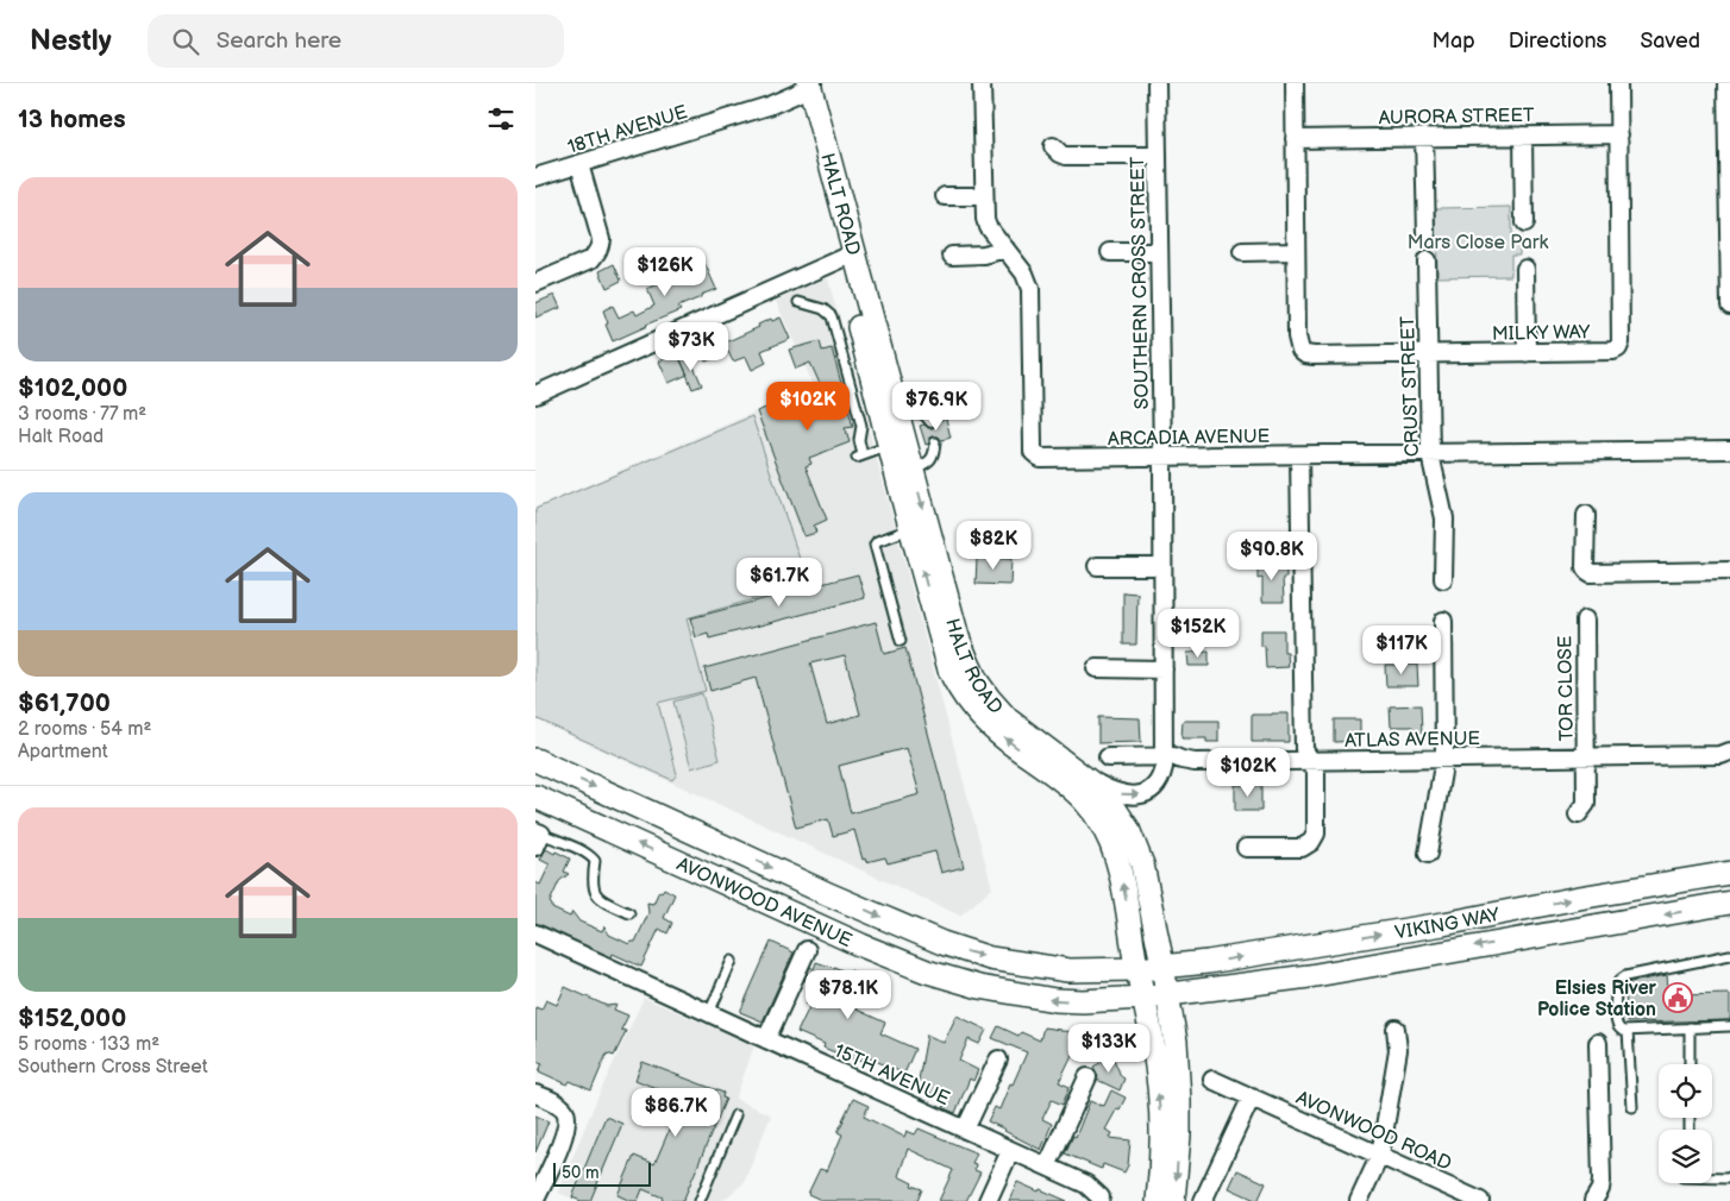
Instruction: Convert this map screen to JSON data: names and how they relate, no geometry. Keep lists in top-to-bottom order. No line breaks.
{"streets":{"main road":["HALT ROAD","AVONWOOD AVENUE","VIKING WAY"],"street":["AURORA STREET","18TH AVENUE","SOUTHERN CROSS STREET","MILKY WAY","CRUST STREET","ARCADIA AVENUE","TOR CLOSE","ATLAS AVENUE","15TH AVENUE","AVONWOOD ROAD"]},"crossings":[["AURORA STREET","MILKY WAY"],["18TH AVENUE","HALT ROAD"],["HALT ROAD","SOUTHERN CROSS STREET"],["HALT ROAD","AVONWOOD AVENUE"],["HALT ROAD","VIKING WAY"],["SOUTHERN CROSS STREET","ARCADIA AVENUE"],["SOUTHERN CROSS STREET","ATLAS AVENUE"],["MILKY WAY","CRUST STREET"],["CRUST STREET","ARCADIA AVENUE"],["TOR CLOSE","ATLAS AVENUE"],["AVONWOOD AVENUE","VIKING WAY"]],"parks":["Mars Close Park"],"places":{"public building":["Elsies River Police Station"]},"scale_bar":"50 m","page":{"header":"Nestly","search":"Search here","nav":["Map","Directions","Saved"],"heading":"13 homes","list":[{"name":"$102,000","note":"3 rooms · 77 m² · Halt Road"},{"name":"$61,700","note":"2 rooms · 54 m² · Apartment"},{"name":"$152,000","note":"5 rooms · 133 m² · Southern Cross Street"}],"price":["$126K","$73K","$102K","$76.9K","$82K","$90.8K","$61.7K","$152K","$117K","$102K","$78.1K","$133K","$86.7K"],"scale":"50 m"}}
